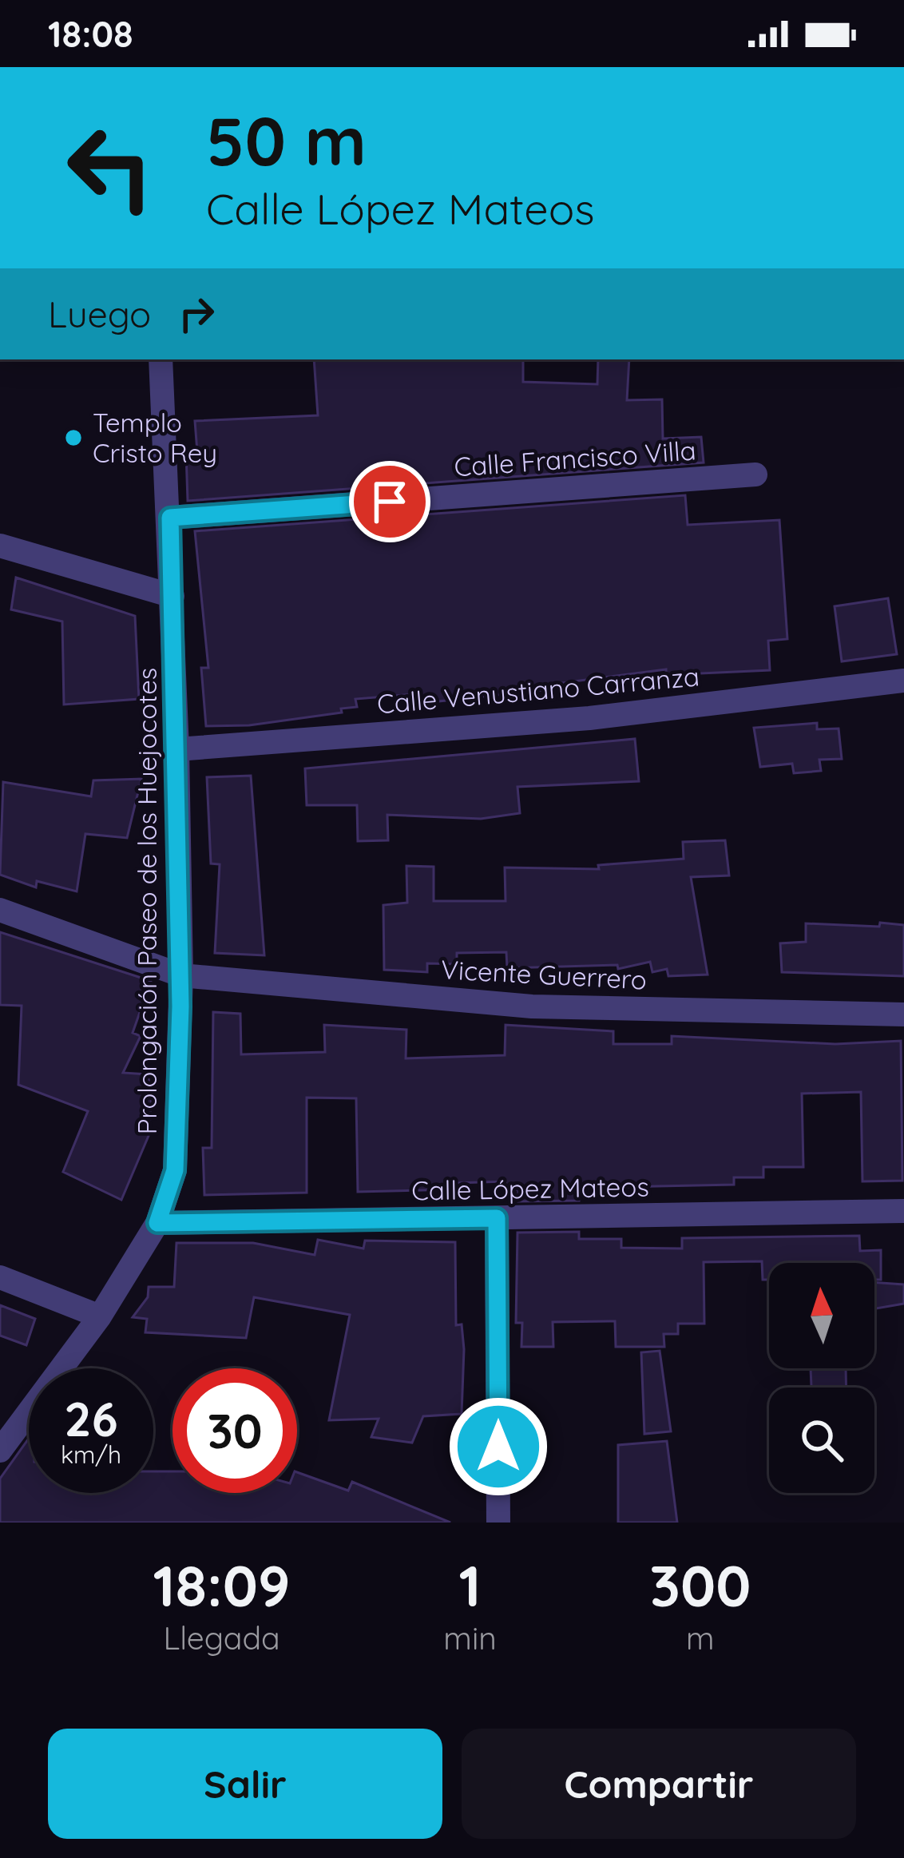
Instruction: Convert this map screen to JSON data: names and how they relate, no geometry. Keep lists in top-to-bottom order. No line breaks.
{"streets":{"street":["Calle Francisco Villa","Calle Venustiano Carranza","Prolongación Paseo de los Huejocotes","Vicente Guerrero","Calle López Mateos"]},"crossings":[["Calle Francisco Villa","Prolongación Paseo de los Huejocotes"],["Calle Venustiano Carranza","Prolongación Paseo de los Huejocotes"],["Prolongación Paseo de los Huejocotes","Vicente Guerrero"],["Prolongación Paseo de los Huejocotes","Calle López Mateos"]],"places":["Templo Cristo Rey"],"north":"top","page":{"status":"18:08","turn":["50 m","Calle López Mateos"],"then":"Luego","speed":"26 km/h","limit":"30","eta":["18:09","Llegada","1","min","300","m"],"buttons":["Salir","Compartir"]}}
